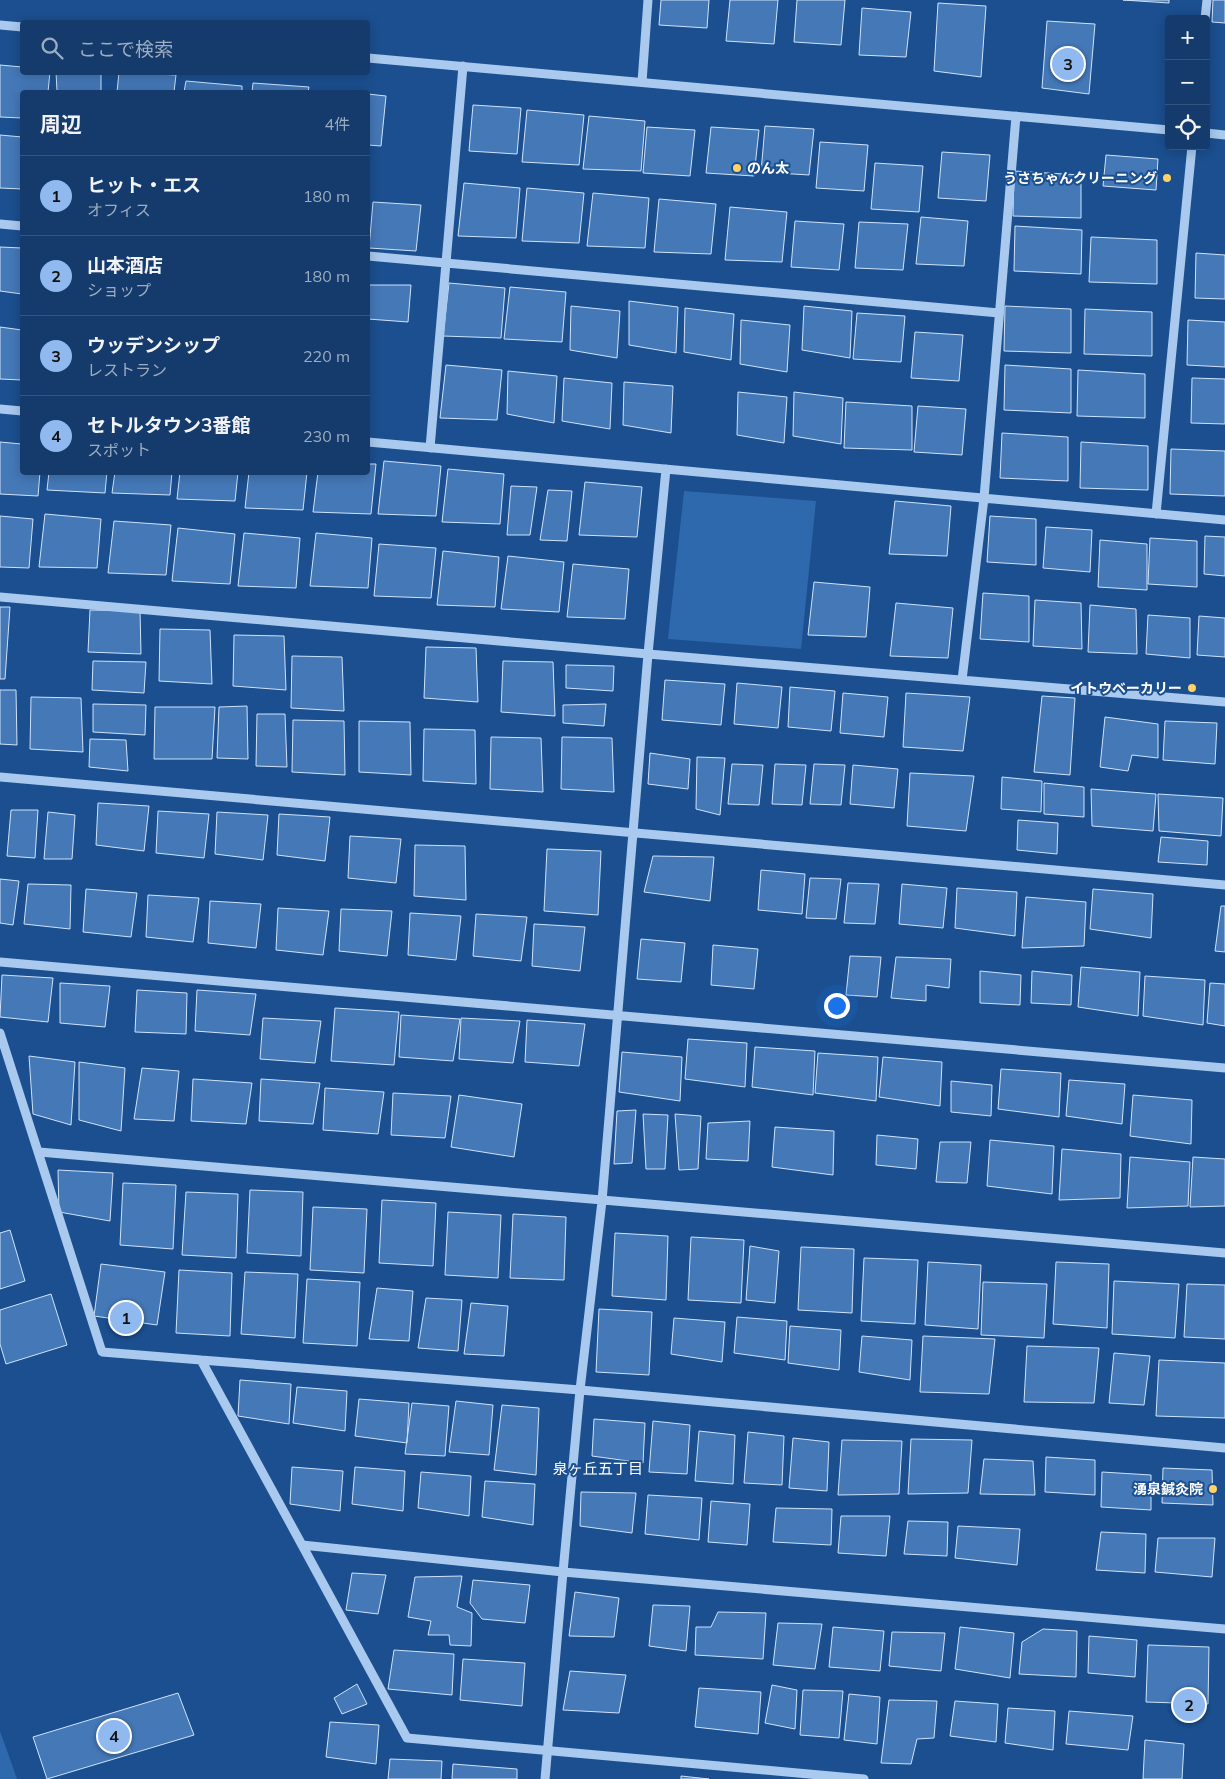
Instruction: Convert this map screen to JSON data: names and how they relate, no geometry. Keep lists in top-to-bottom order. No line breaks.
{"districts":["泉ヶ丘五丁目"],"places":["のん太","うさちゃんクリーニング","イトウベーカリー","湧泉鍼灸院"],"page":{"map_buttons":["+","−"],"search":"ここで検索","pins":["3","1","2","4"],"heading":["周辺","4件"],"list":[{"mark":"1","name":"ヒット・エス","note":"オフィス","value":"180 m"},{"mark":"2","name":"山本酒店","note":"ショップ","value":"180 m"},{"mark":"3","name":"ウッデンシップ","note":"レストラン","value":"220 m"},{"mark":"4","name":"セトルタウン3番館","note":"スポット","value":"230 m"}]}}
